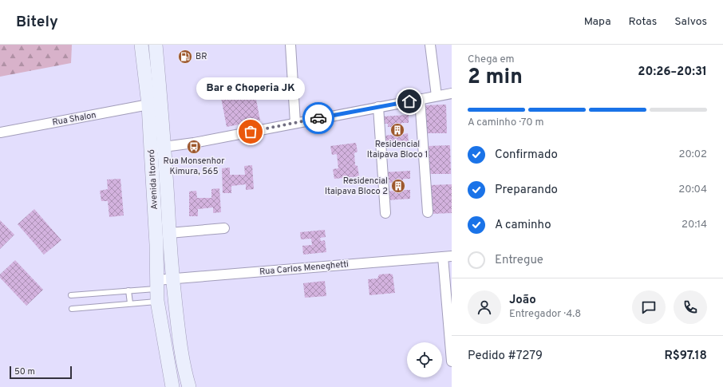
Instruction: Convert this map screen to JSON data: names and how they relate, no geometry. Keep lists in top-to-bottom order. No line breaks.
{"streets":{"main road":["Avenida Itororó"],"street":["Rua Shalon","Rua Carlos Meneghetti"]},"crossings":[["Rua Shalon","Avenida Itororó"],["Avenida Itororó","Rua Carlos Meneghetti"]],"places":{"fuel station":["BR"],"building":["Residencial Itaipava Bloco 1","Residencial Itaipava Bloco 2"],"other":["Bar e Choperia JK"],"bus stop":["Rua Monsenhor Kimura, 565"]},"scale_bar":"50 m","page":{"header":"Bitely","nav":["Mapa","Rotas","Salvos"],"heading":["2 min","Chega em","20:26–20:31"],"panel":["João","Entregador · 4.8","Pedido #7279","R$97.18"],"bubble":"Bar e Choperia JK","bar":"A caminho · 70 m","list":[["Confirmado","20:02"],["Preparando","20:04"],["A caminho","20:14"],"Entregue"],"scale":"50 m"}}
